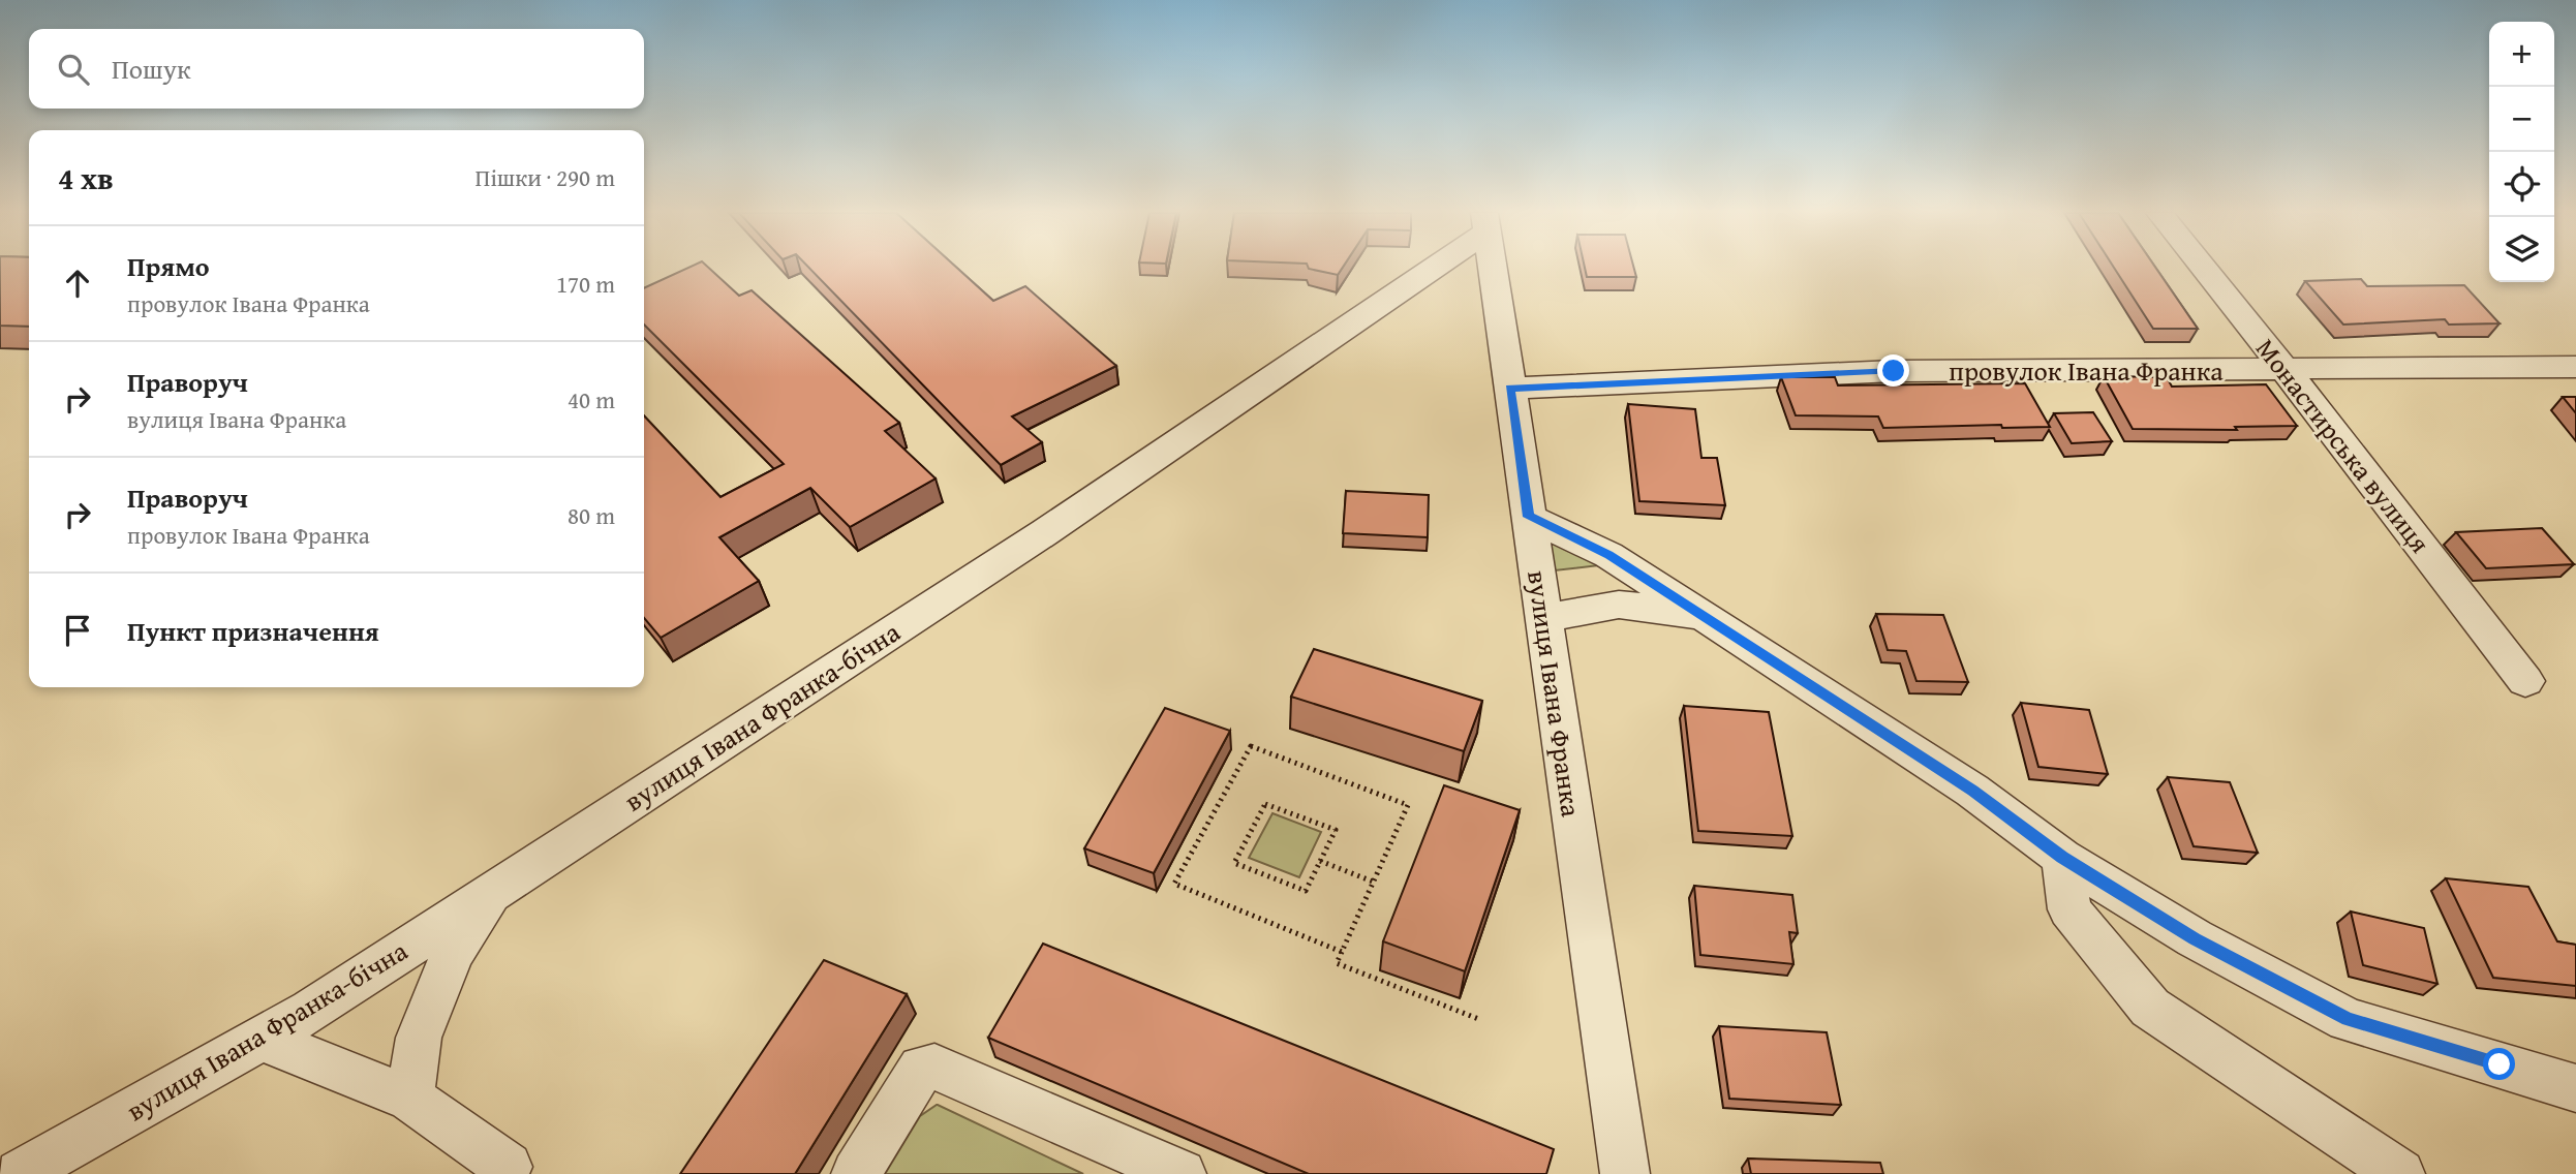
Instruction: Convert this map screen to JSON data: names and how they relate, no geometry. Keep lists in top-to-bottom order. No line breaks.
{"streets":{"street":["провулок Івана Франка","Монастирська вулиця","вулиця Івана Франка","вулиця Івана Франка-бічна"]},"crossings":[["провулок Івана Франка","Монастирська вулиця"],["провулок Івана Франка","вулиця Івана Франка"]],"page":{"map_buttons":["+","−"],"search":"Пошук","heading":["4 хв","Пішки · 290 m"],"list":[["Прямо","провулок Івана Франка","170 m"],["Праворуч","вулиця Івана Франка","40 m"],["Праворуч","провулок Івана Франка","80 m"],"Пункт призначення"]}}
